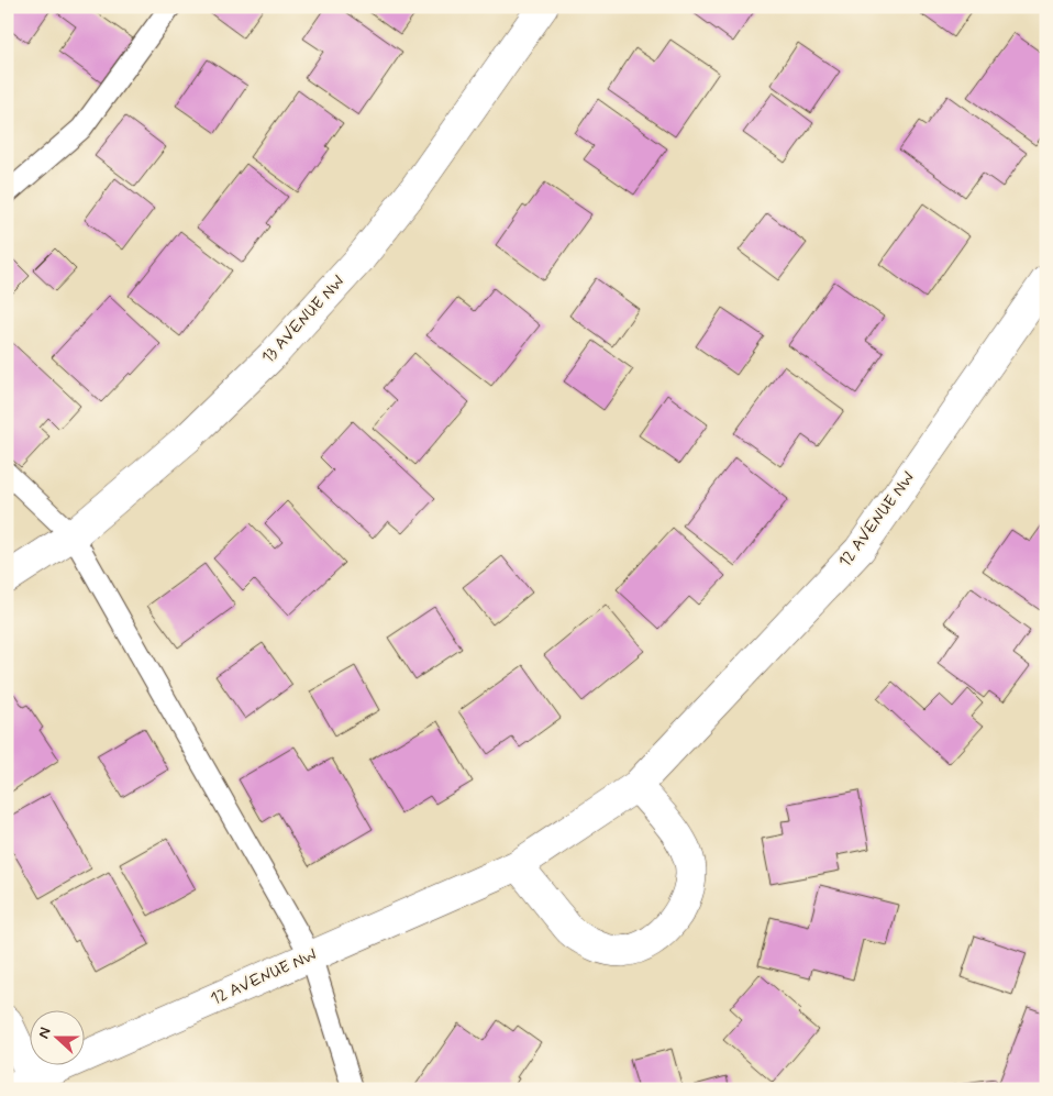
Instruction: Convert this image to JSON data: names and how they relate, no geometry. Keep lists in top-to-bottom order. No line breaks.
{"streets":{"street":["13 AVENUE NW","12 AVENUE NW"]},"north":"left"}
